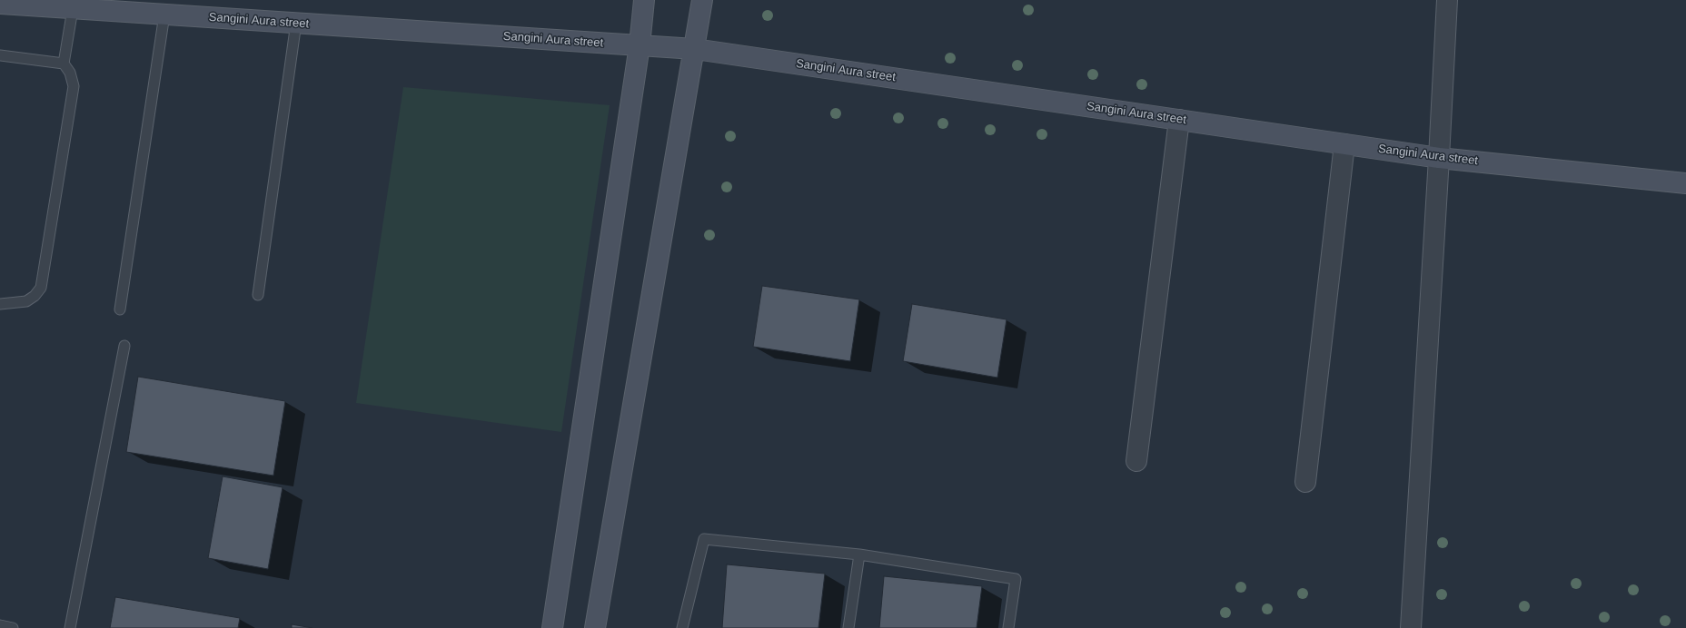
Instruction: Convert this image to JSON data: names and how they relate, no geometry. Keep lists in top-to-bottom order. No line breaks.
{"streets":{"street":["Sangini Aura street"]}}
